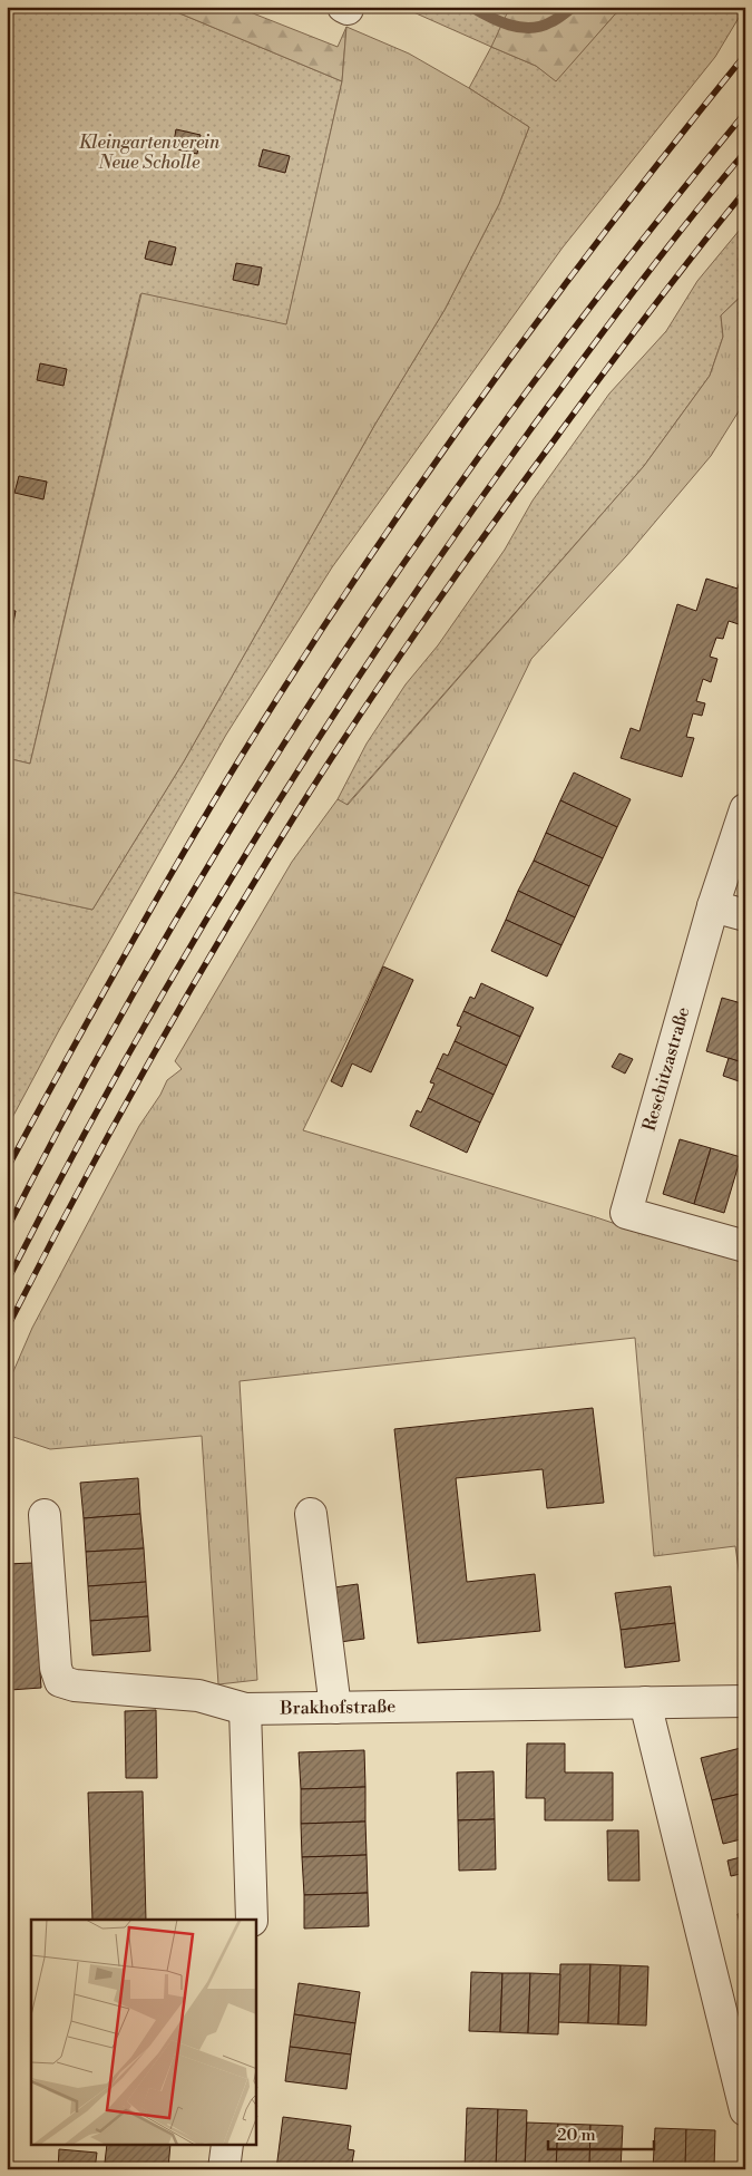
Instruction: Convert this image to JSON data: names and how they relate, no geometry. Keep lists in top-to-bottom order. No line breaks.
{"streets":{"street":["Reschitzastraße","Brakhofstraße"]},"parks":["Kleingartenverein Neue Scholle"],"scale_bar":"20 m"}
